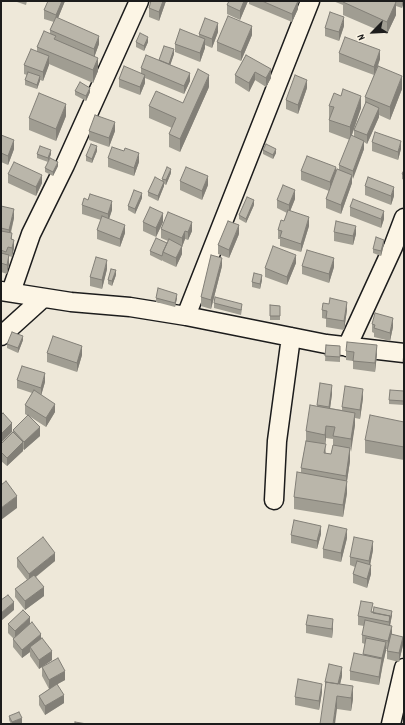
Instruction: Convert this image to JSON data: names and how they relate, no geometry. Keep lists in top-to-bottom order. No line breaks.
{"north":"bottom left"}
